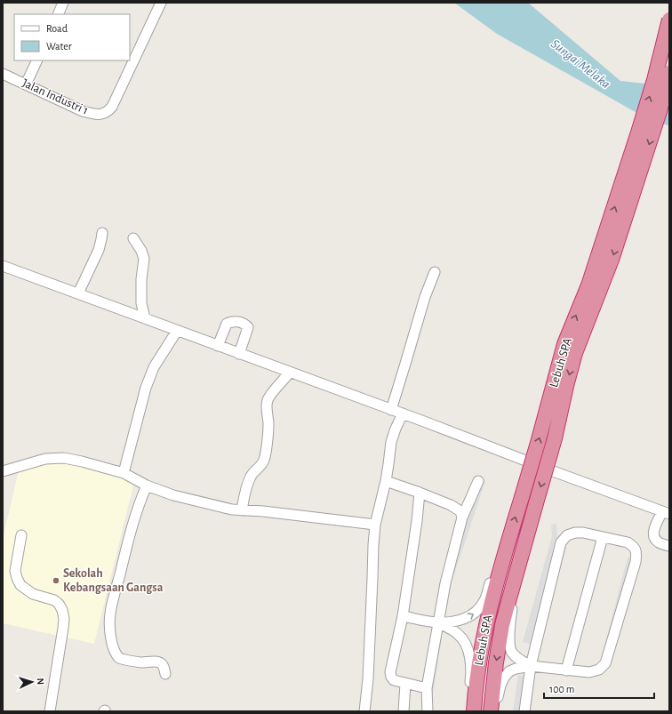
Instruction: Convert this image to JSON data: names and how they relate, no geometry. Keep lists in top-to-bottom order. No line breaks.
{"streets":{"highway":["Lebuh SPA"],"street":["Jalan Industri 1"]},"water":["Sungai Melaka"],"places":["Sekolah Kebangsaan Gangsa"],"legend":["Road","Water"],"scale_bar":"100 m","north":"right"}
